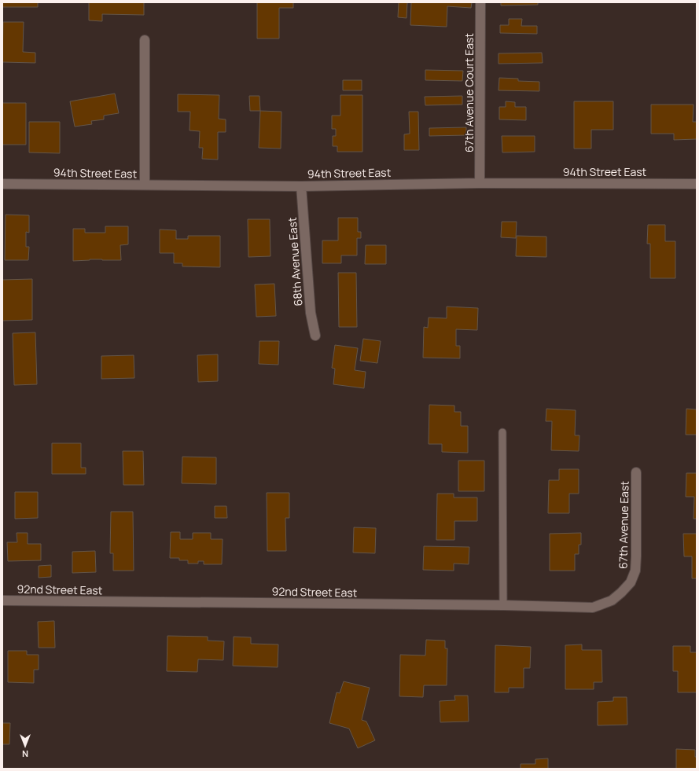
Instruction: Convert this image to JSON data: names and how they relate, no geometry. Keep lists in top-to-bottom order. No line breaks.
{"streets":{"street":["67th Avenue Court East","94th Street East","68th Avenue East","67th Avenue East","92nd Street East"]},"crossings":[["67th Avenue Court East","94th Street East"],["94th Street East","68th Avenue East"],["67th Avenue East","92nd Street East"]],"north":"bottom"}
